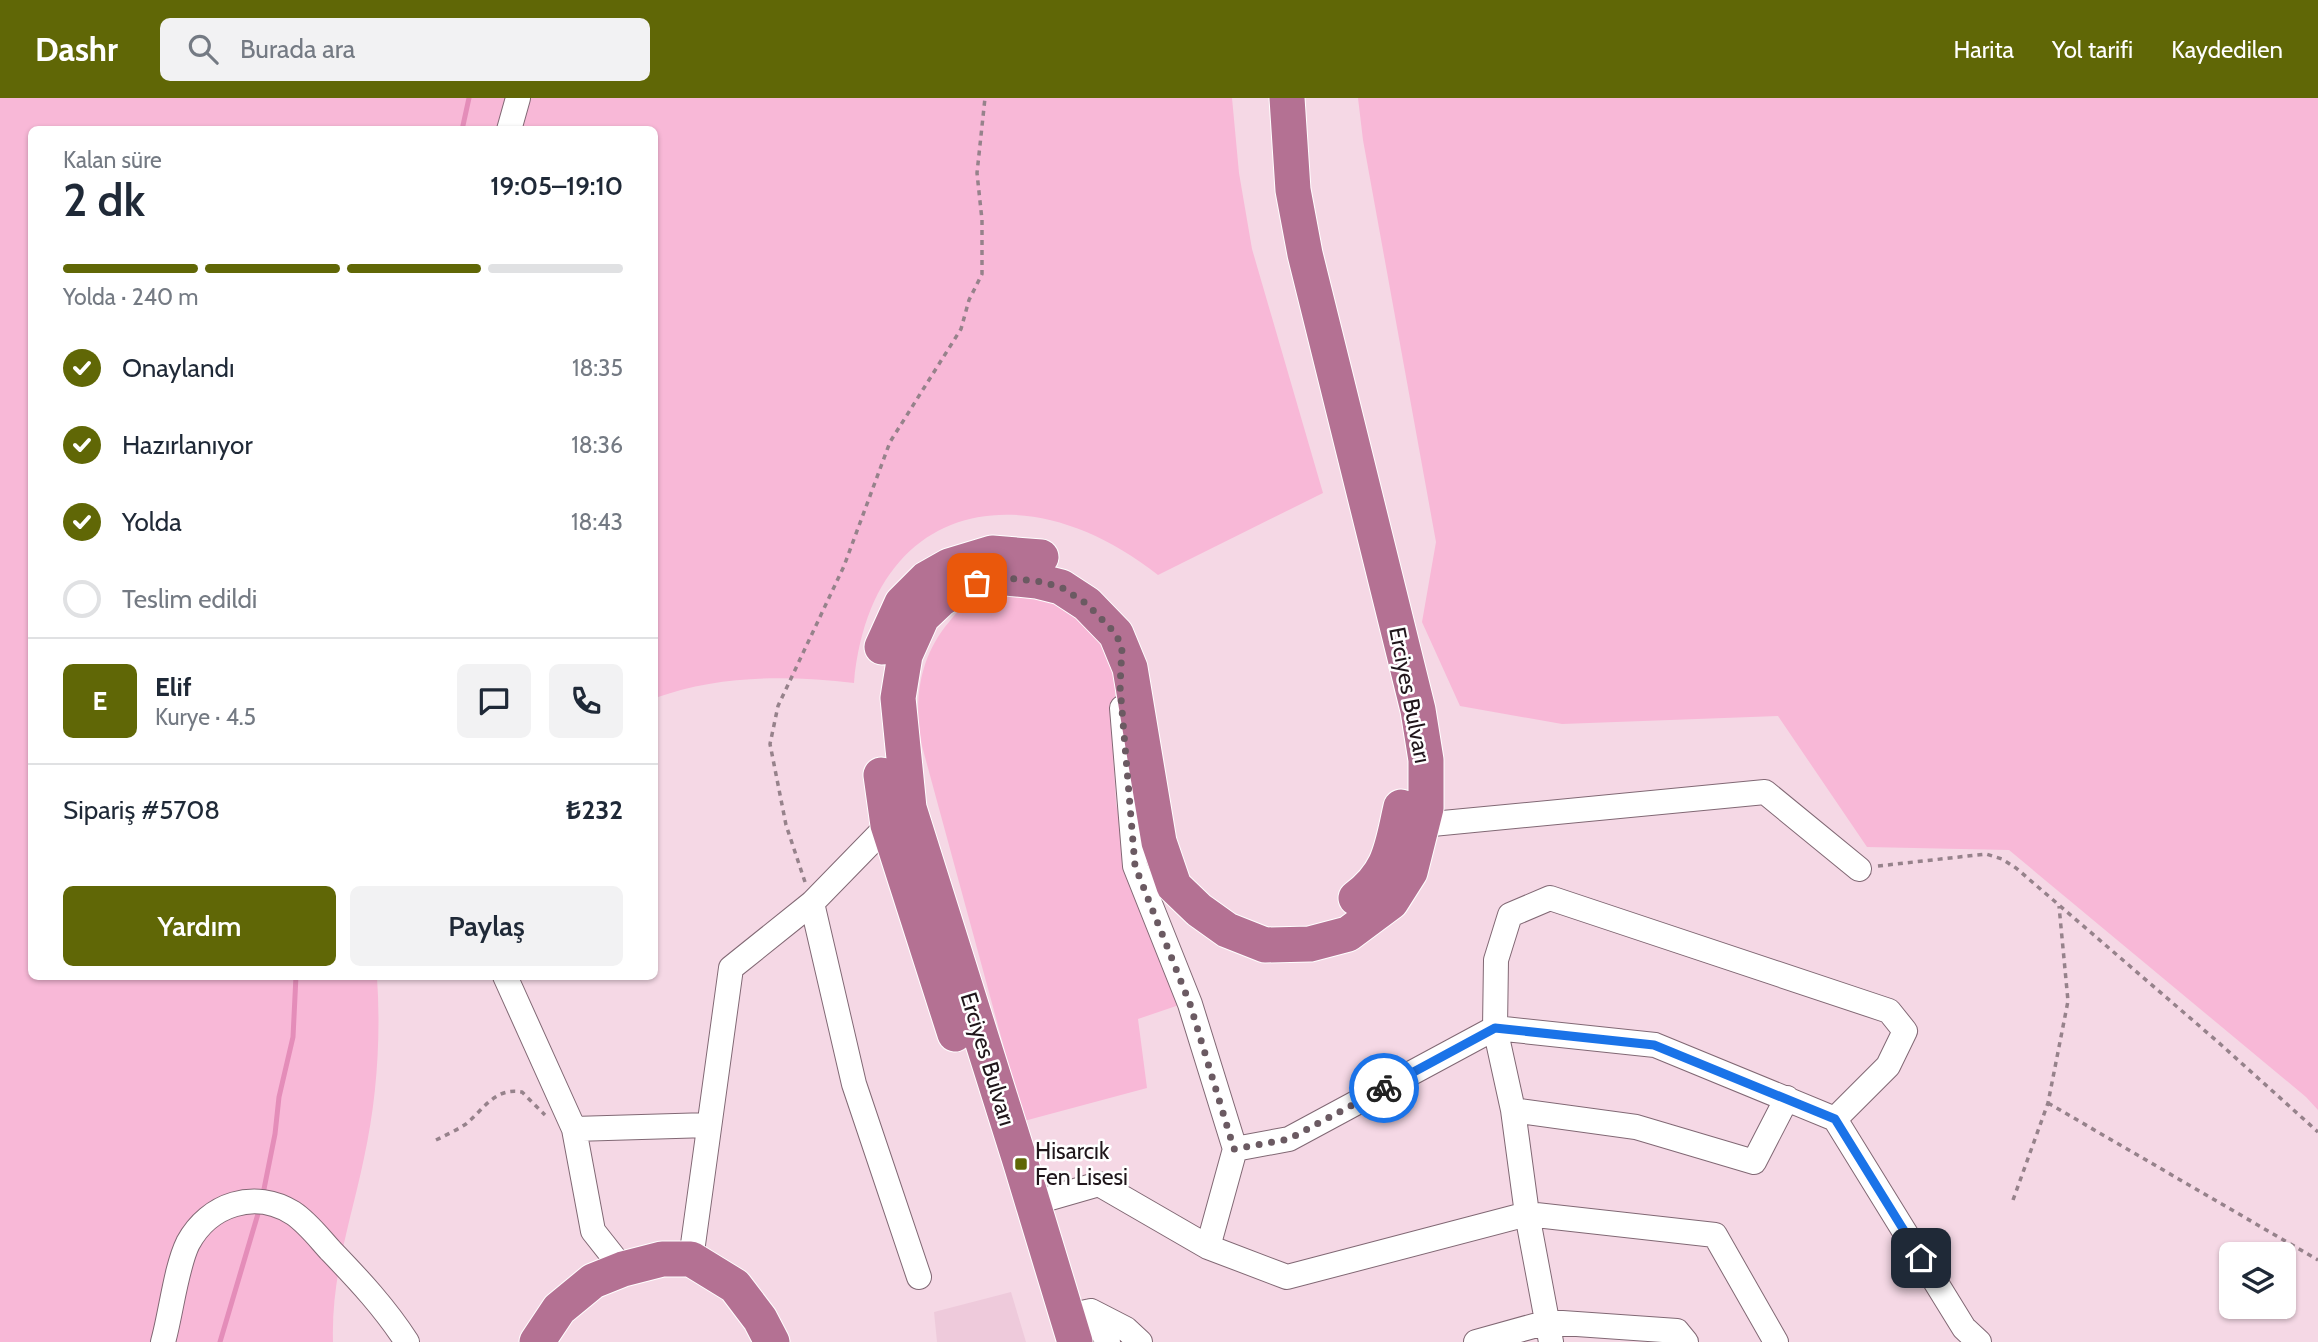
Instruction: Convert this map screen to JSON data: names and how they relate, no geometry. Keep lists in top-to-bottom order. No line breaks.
{"streets":{"highway":["Erciyes Bulvarı"]},"places":{"transit":["Hisarcık Fen Lisesi"]},"page":{"header":"Dashr","search":"Burada ara","nav":["Harita","Yol tarifi","Kaydedilen"],"heading":["2 dk","Kalan süre","19:05–19:10"],"panel":["Elif","Kurye · 4.5","Sipariş #5708","₺232"],"bar":"Yolda · 240 m","list":[["Onaylandı","18:35"],["Hazırlanıyor","18:36"],["Yolda","18:43"],"Teslim edildi"],"round":"E","buttons":["Yardım","Paylaş"]}}
